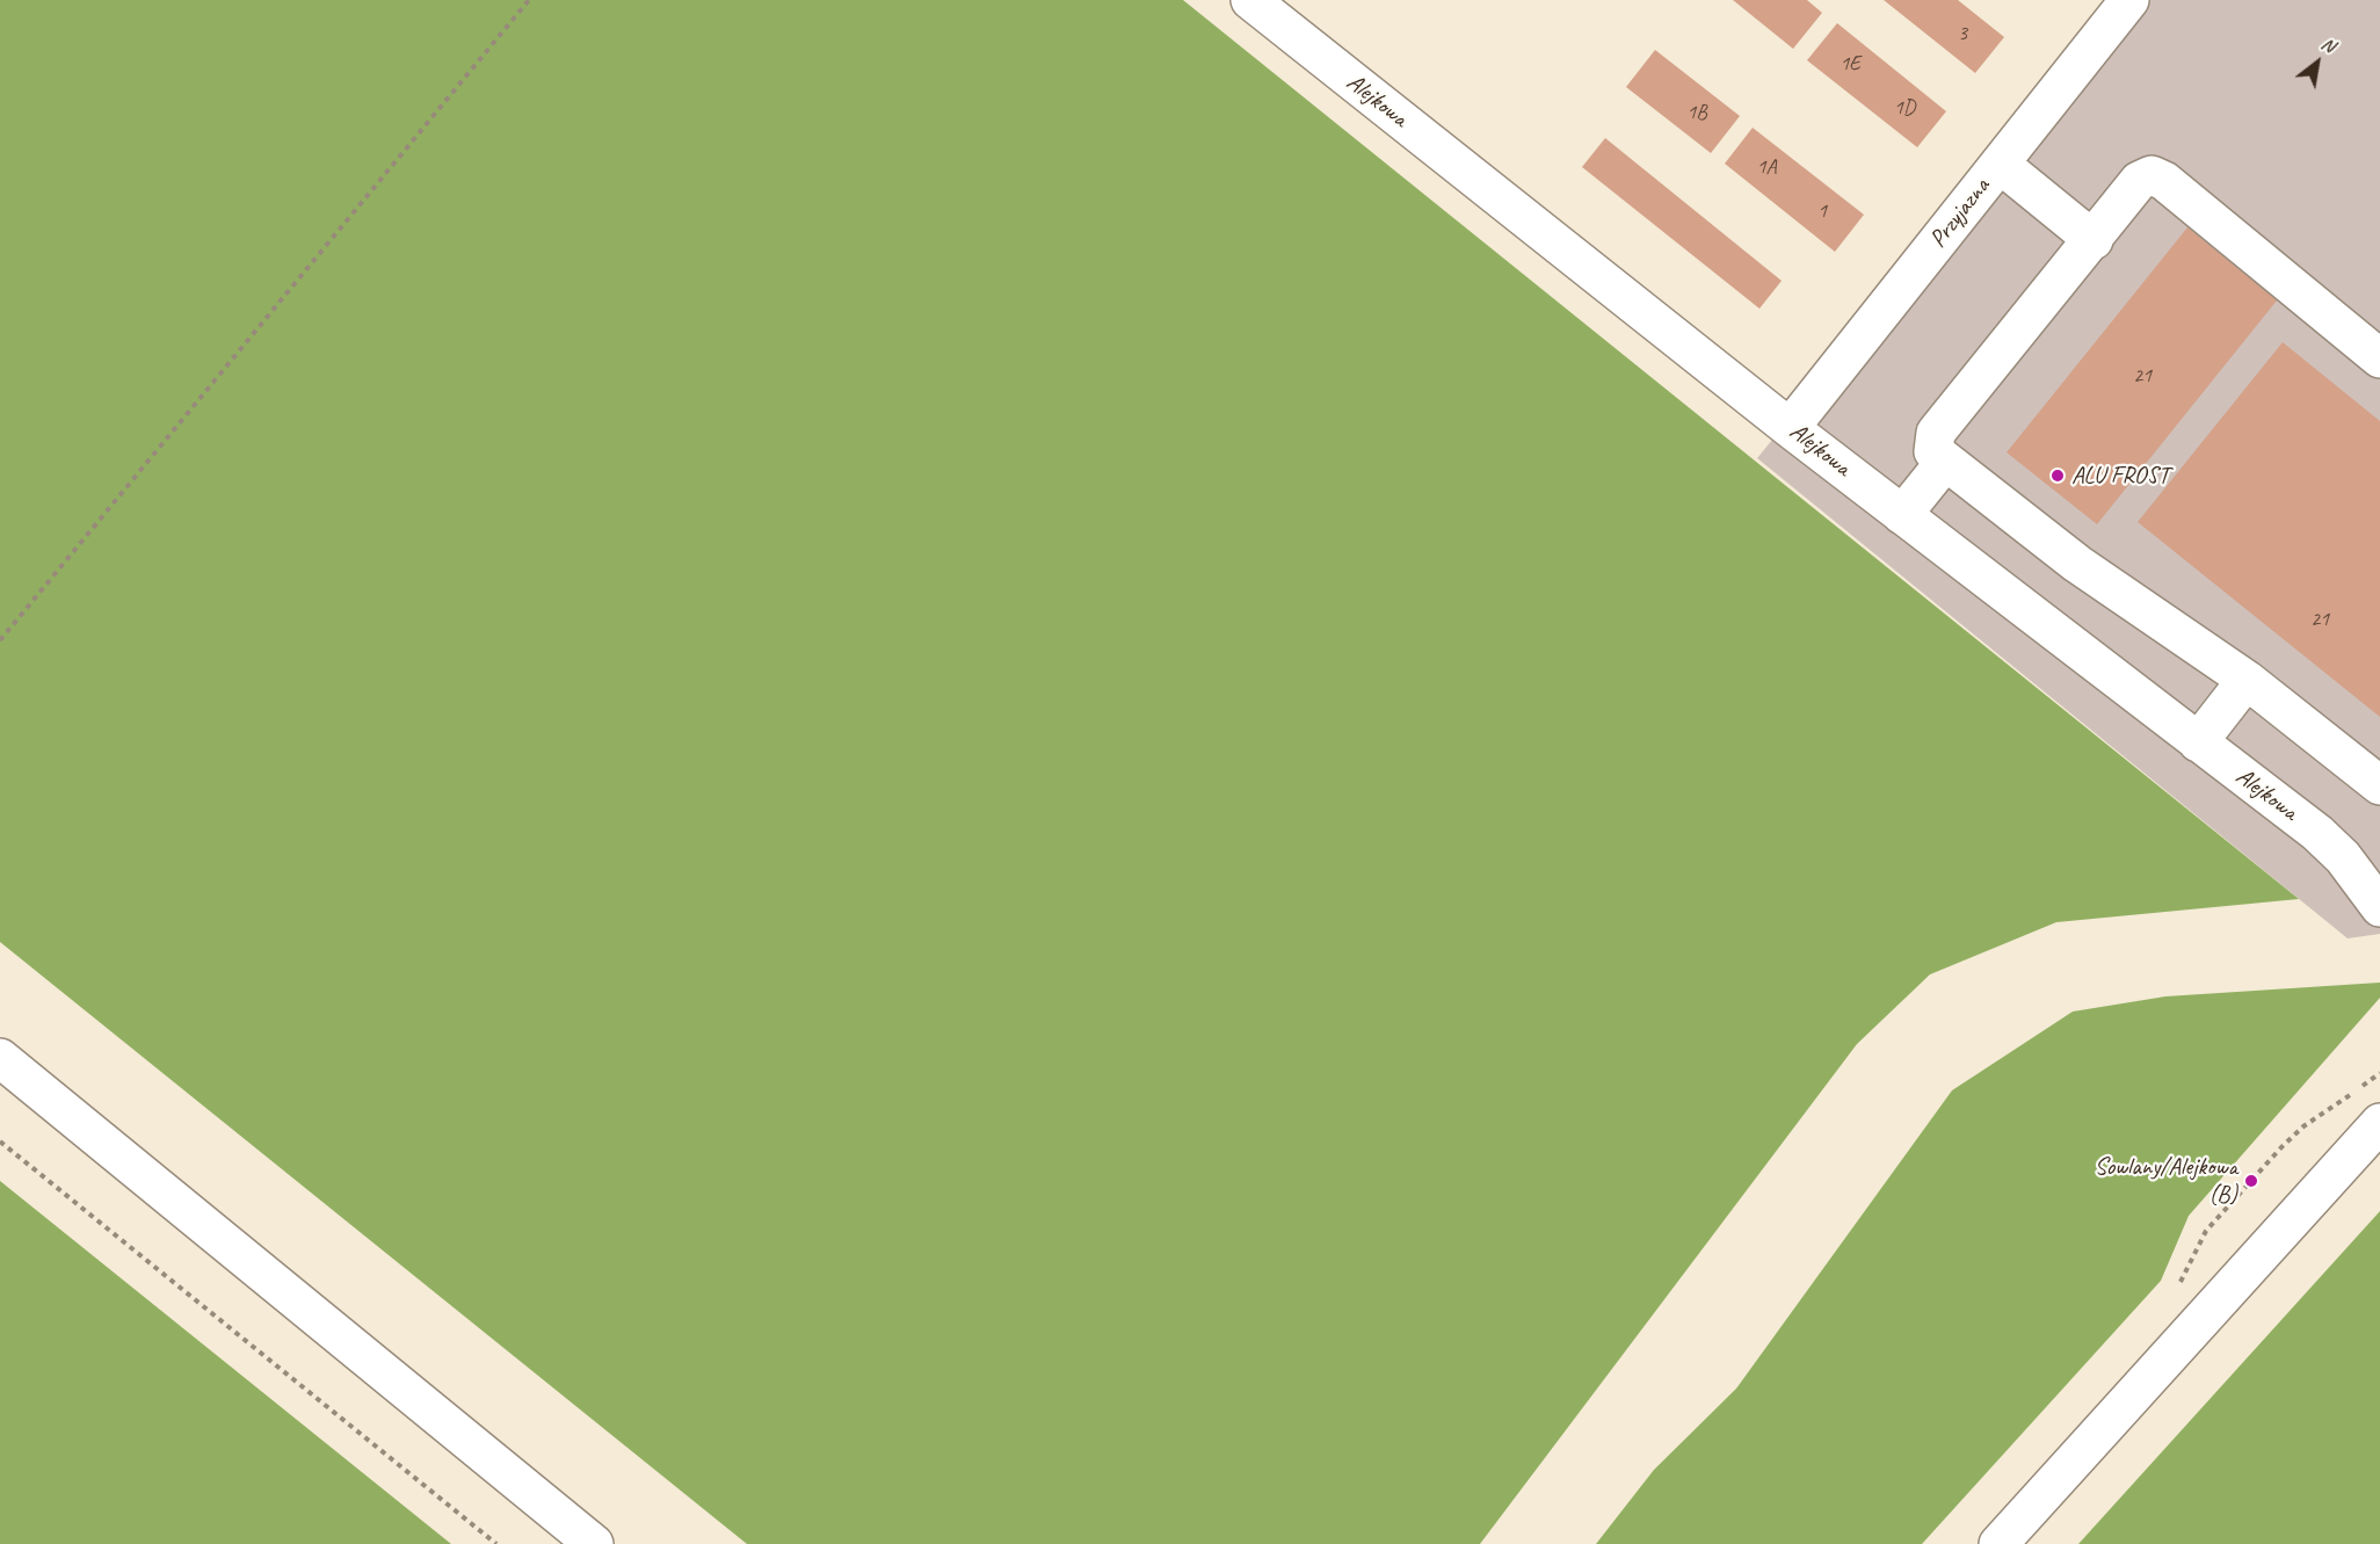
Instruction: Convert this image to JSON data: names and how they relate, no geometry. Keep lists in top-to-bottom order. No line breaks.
{"streets":{"street":["Alejkowa","Przyjazna"]},"crossings":[["Alejkowa","Przyjazna"]],"places":["ALU FROST","Sowlany/Alejkowa (B)"],"house_numbers":["3","1E","1D","1B","1A","1","21","21"],"north":"top right"}
